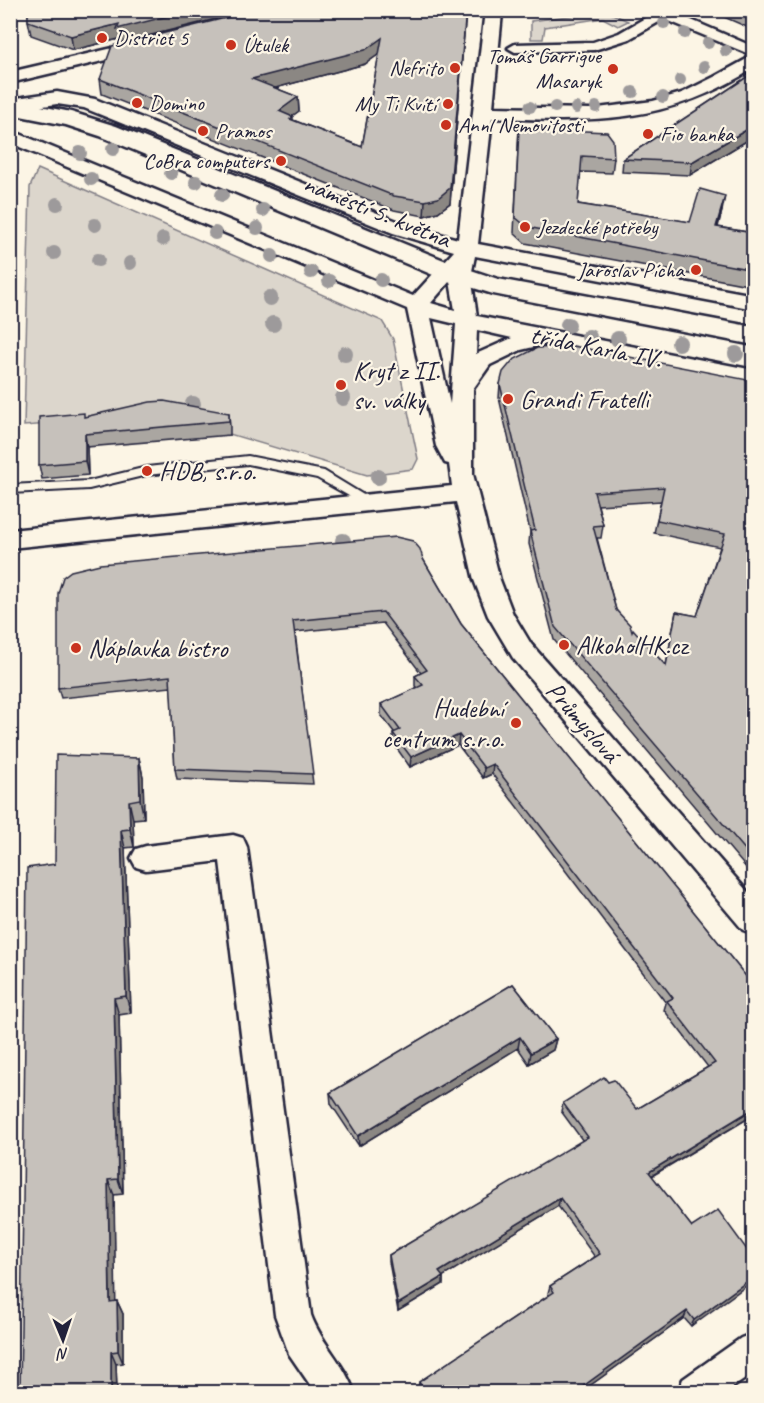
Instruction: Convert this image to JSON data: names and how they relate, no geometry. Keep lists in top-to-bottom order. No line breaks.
{"streets":{"street":["náměstí 5. května","třída Karla IV.","Průmyslová"]},"crossings":[["náměstí 5. května","třída Karla IV."],["náměstí 5. května","Průmyslová"]],"places":["District 5","Útulek","Nefrito","Tomáš Garrigue Masaryk","Domino","My Ti Kvítí","Annl Nemovitosti","Pramos","Fio banka","CoBra computers","Jezdecké potřeby","Jaroslav Pícha","Kryt z II. sv. války","Grandi Fratelli","HDB, s.r.o.","AlkoholHK.cz","Náplavka bistro","Hudební centrum s.r.o."],"north":"bottom"}
